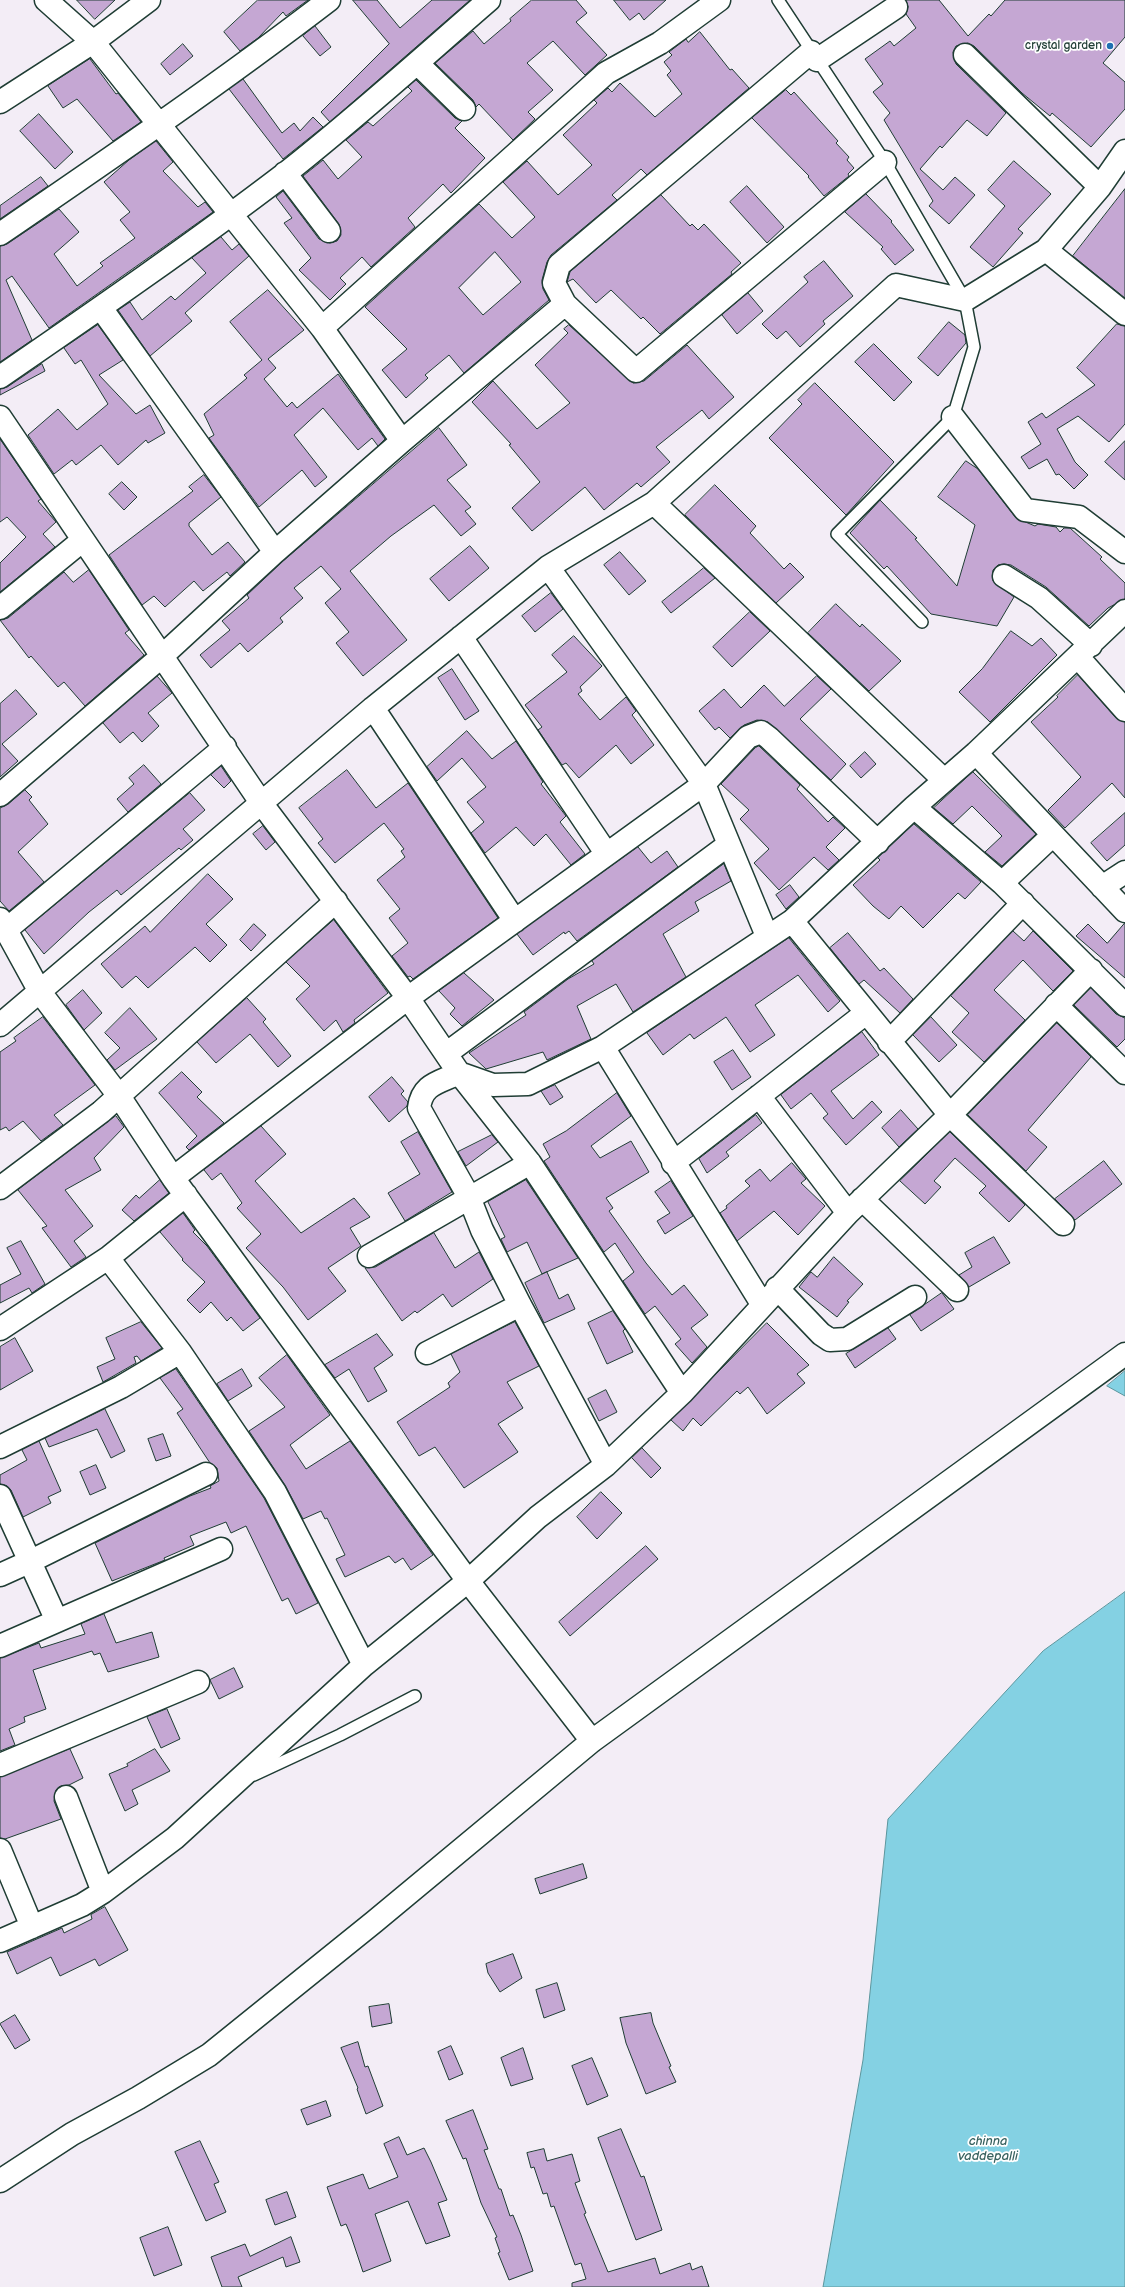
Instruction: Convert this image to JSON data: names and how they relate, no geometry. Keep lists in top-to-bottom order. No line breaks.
{"water":["chinna vaddepalli"],"places":["crystal garden"]}
